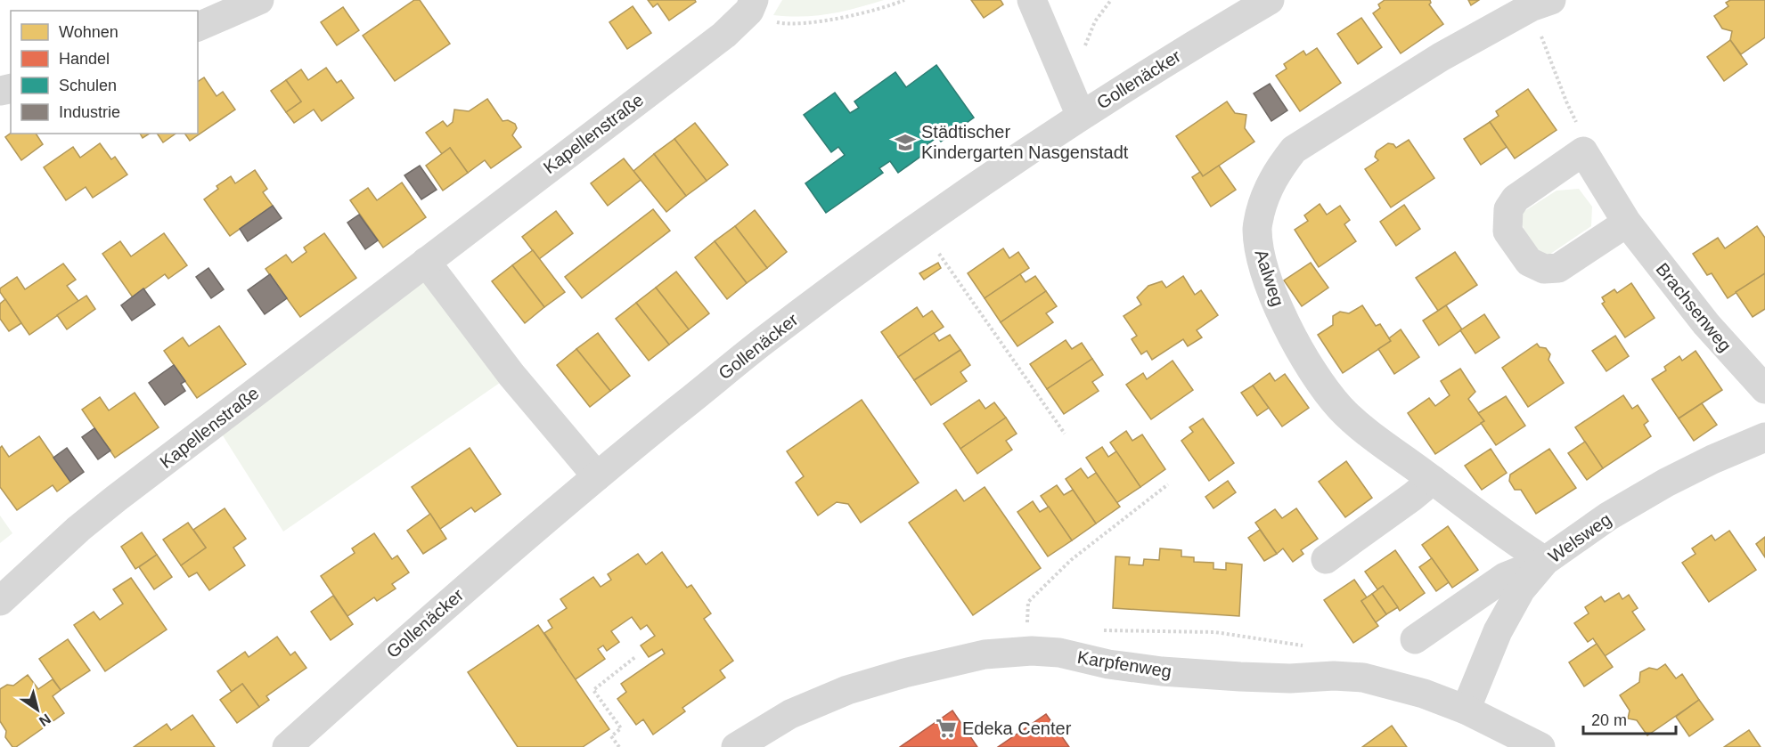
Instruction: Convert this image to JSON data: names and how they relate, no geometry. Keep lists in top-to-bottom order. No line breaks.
{"streets":{"street":["Gollenäcker","Kapellenstraße","Aalweg","Brachsenweg","Welsweg","Karpfenweg"]},"crossings":[["Aalweg","Welsweg"],["Welsweg","Karpfenweg"]],"places":{"school or university":["Städtischer Kindergarten Nasgenstadt"],"supermarket":["Edeka Center"]},"legend":["Wohnen","Handel","Schulen","Industrie"],"scale_bar":"20 m","north":"bottom right"}
